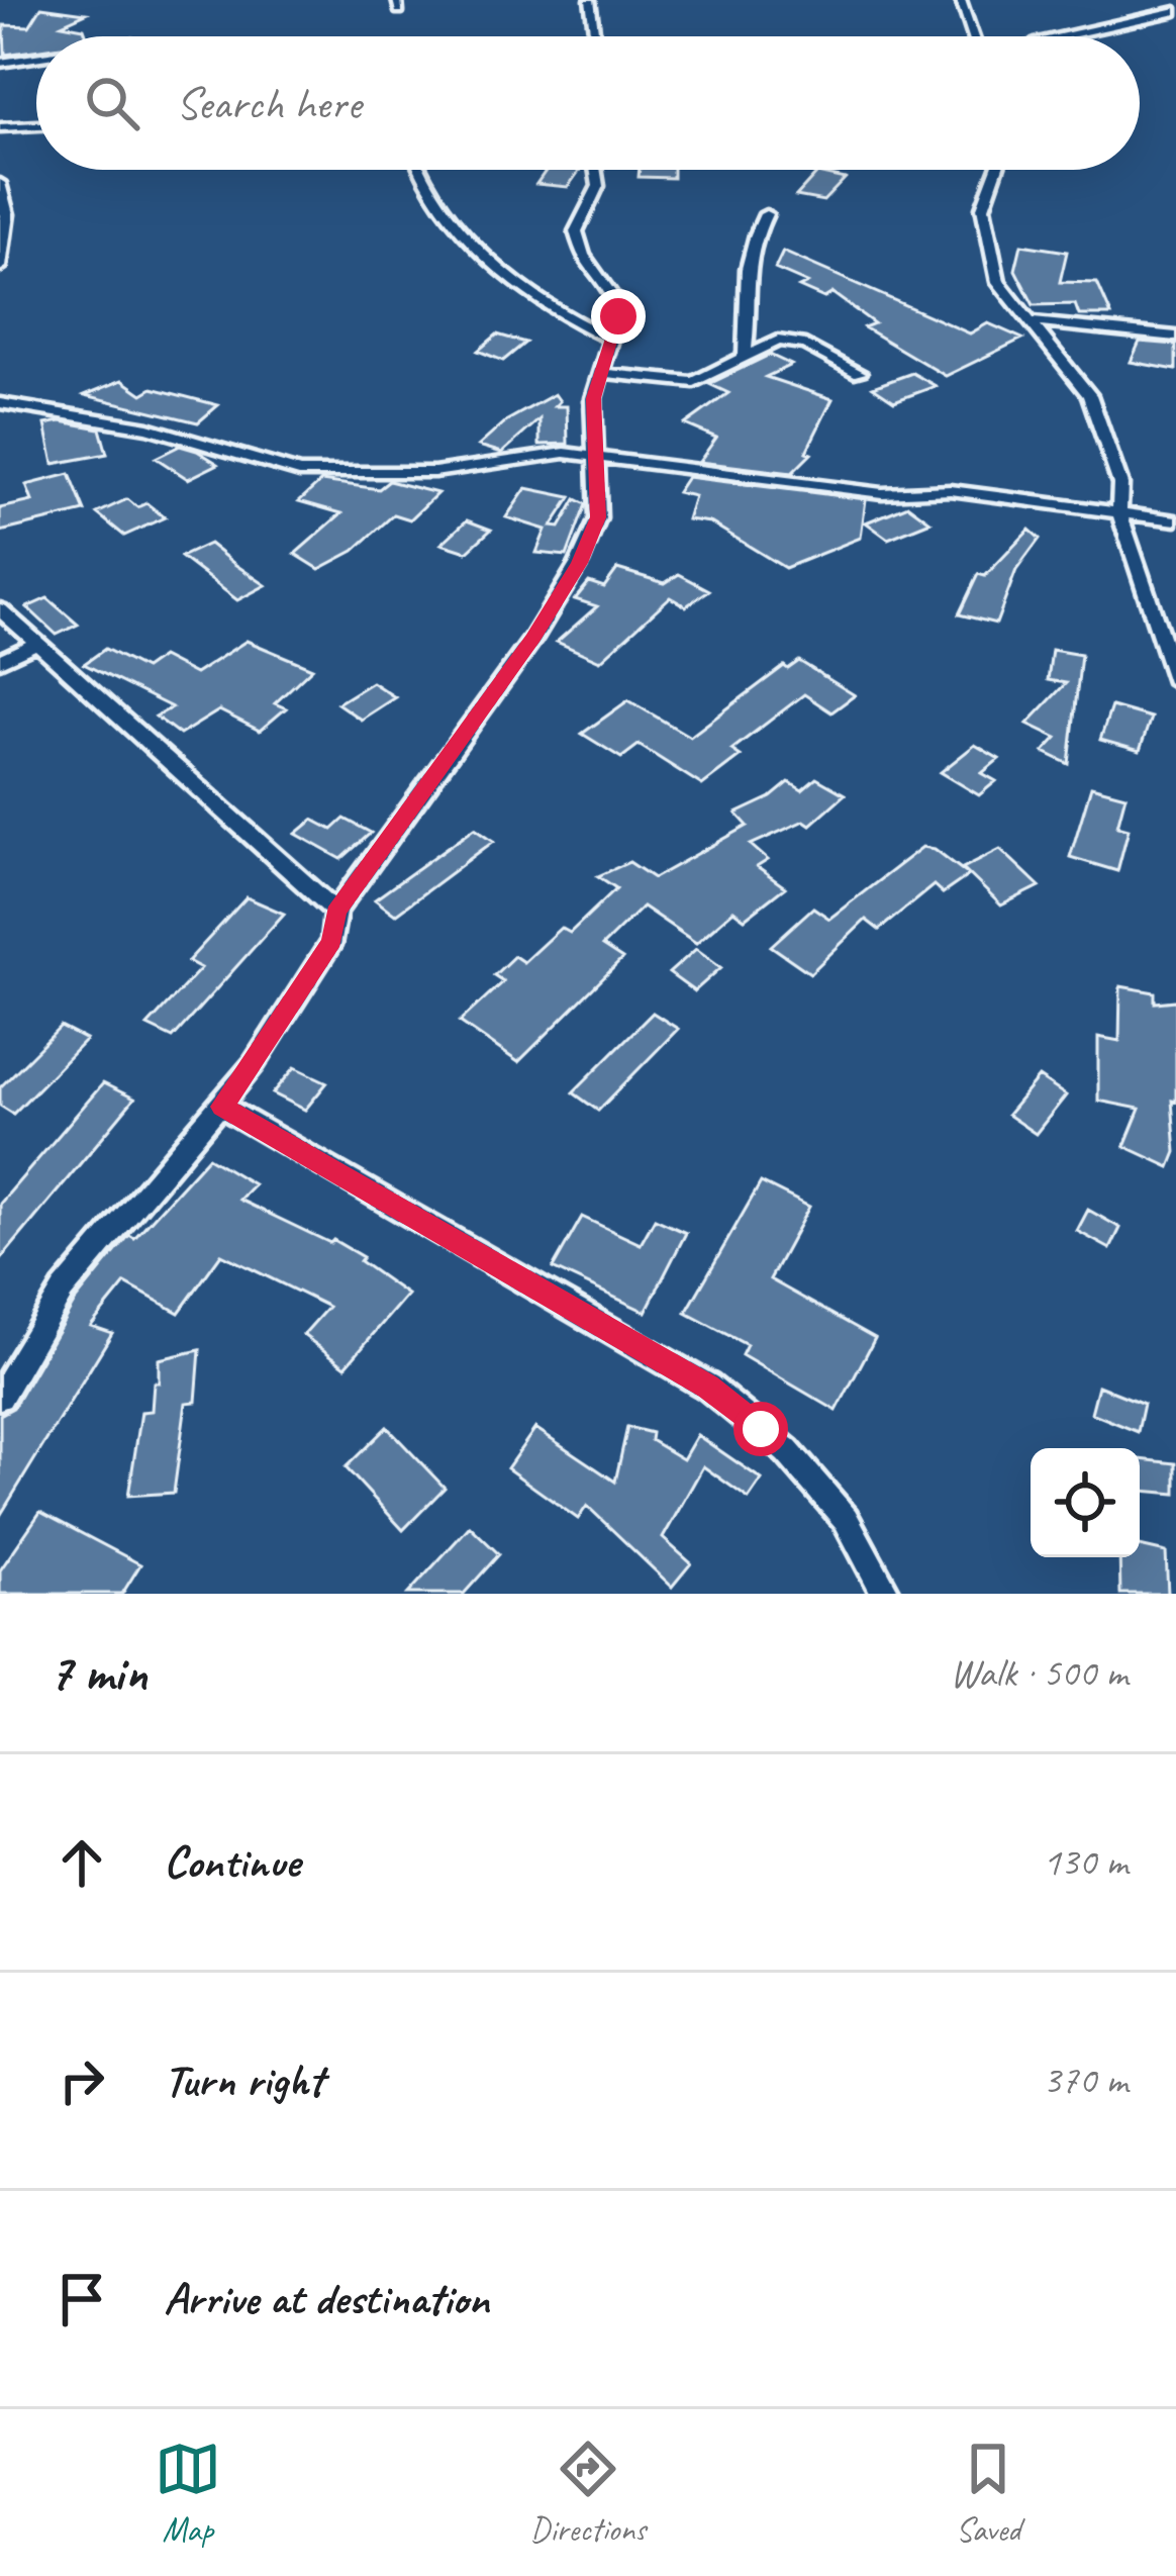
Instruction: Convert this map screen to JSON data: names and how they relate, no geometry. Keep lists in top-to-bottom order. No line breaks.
{"page":{"search":"Search here","heading":["7 min","Walk · 500 m"],"list":[["Continue","130 m"],["Turn right","370 m"],"Arrive at destination"],"nav":["Map","Directions","Saved"]}}
